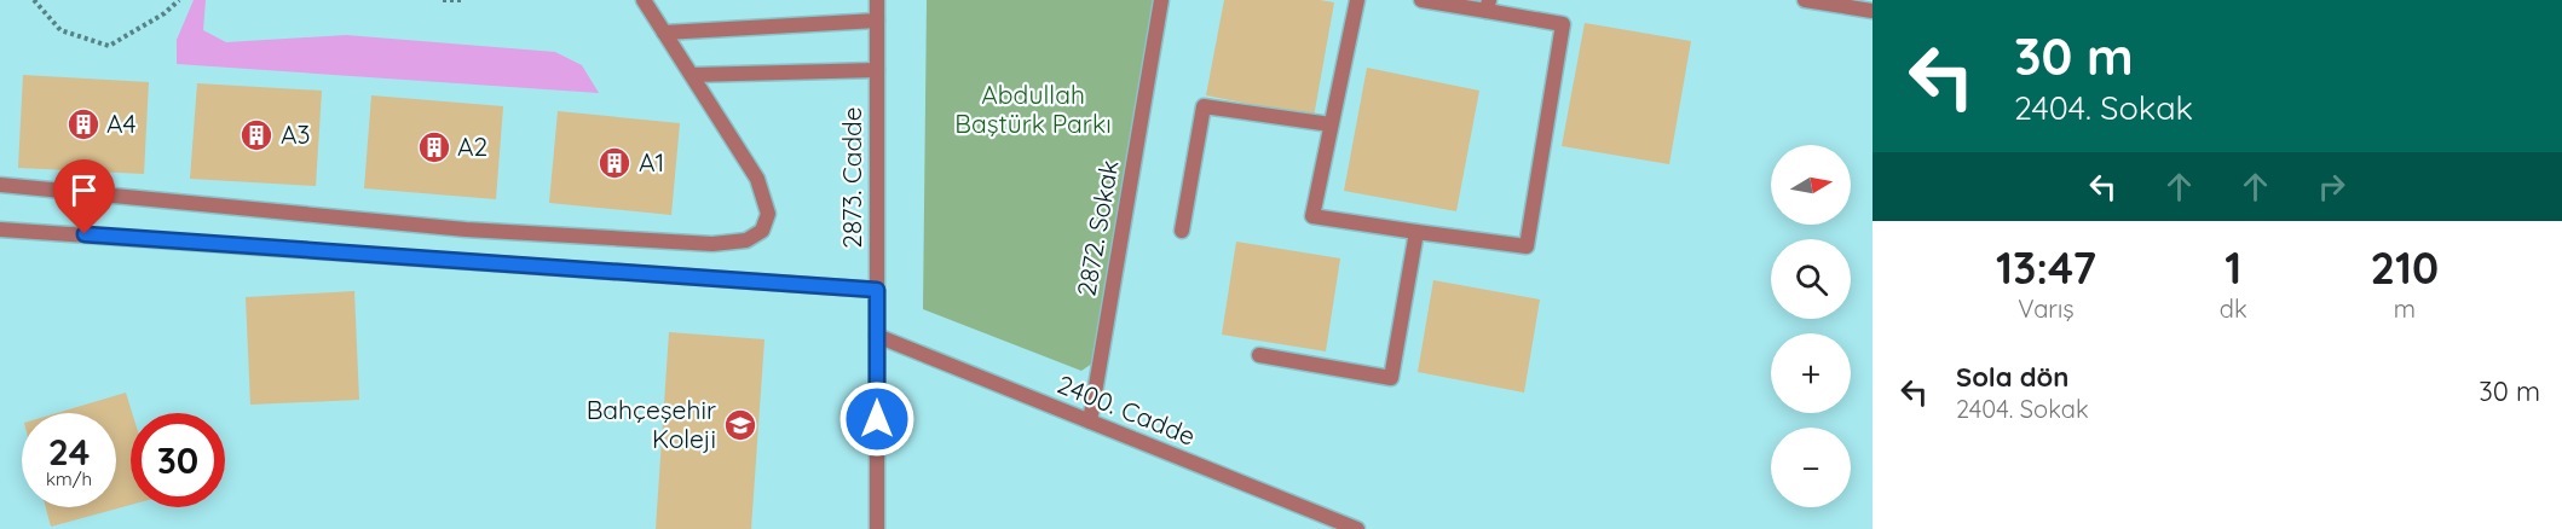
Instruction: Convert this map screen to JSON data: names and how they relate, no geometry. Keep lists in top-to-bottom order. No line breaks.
{"streets":{"street":["2873. Cadde","2872. Sokak","2400. Cadde"]},"crossings":[["2873. Cadde","2400. Cadde"],["2872. Sokak","2400. Cadde"]],"parks":["Abdullah Baştürk Parkı"],"places":{"building":["A4","A3","A2","A1"],"school or university":["Bahçeşehir Koleji"]},"north":"right","page":{"turn":["30 m","2404. Sokak"],"map_buttons":["+","−"],"eta":["13:47","Varış","1","dk","210","m"],"list":[{"name":"Sola dön","note":"2404. Sokak","value":"30 m"}],"speed":"24 km/h","limit":"30"}}
